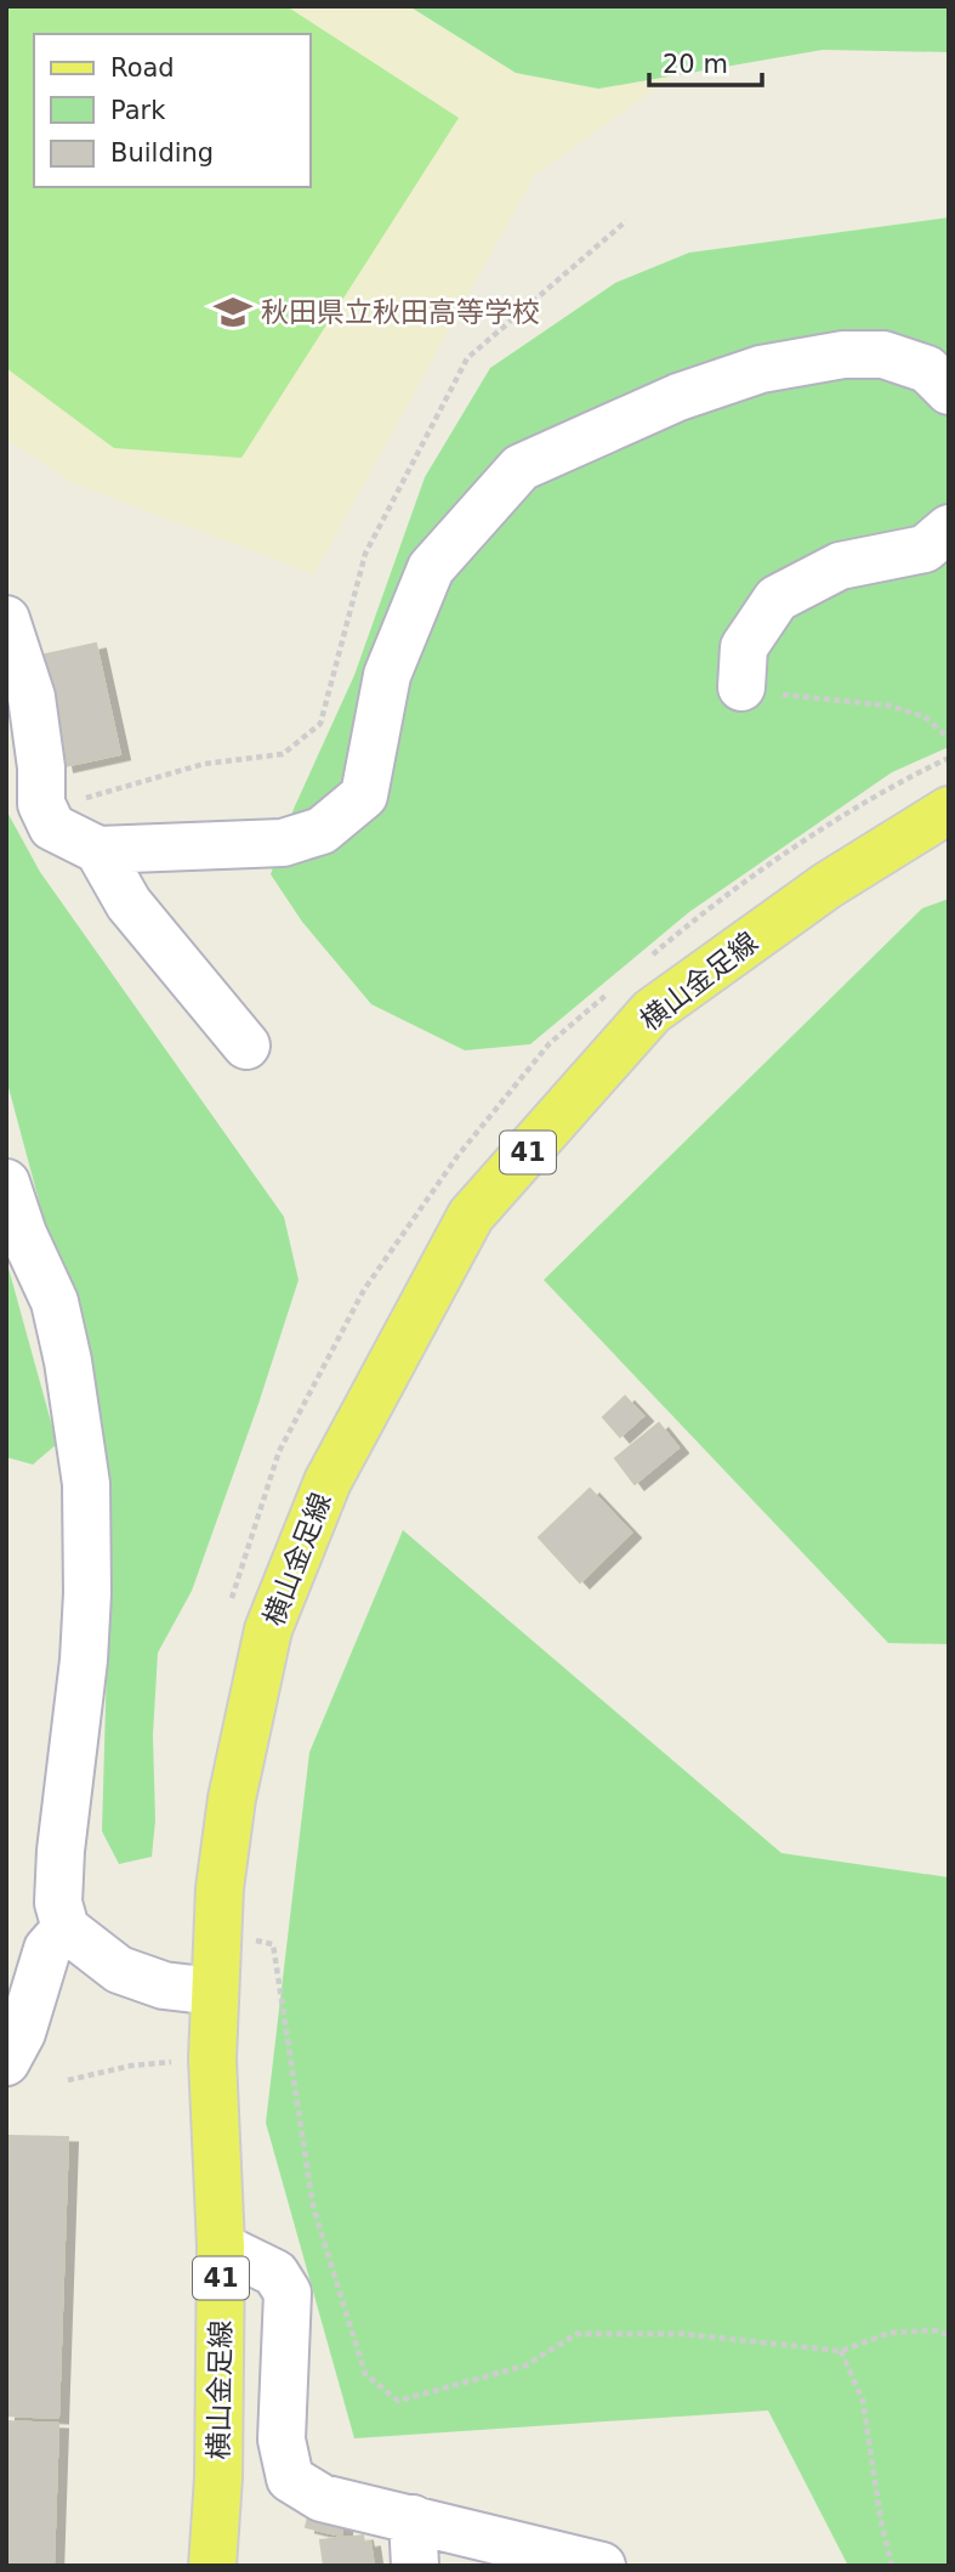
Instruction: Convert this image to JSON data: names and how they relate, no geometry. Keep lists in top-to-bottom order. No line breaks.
{"streets":{"main road":["横山金足線","41"]},"places":{"school or university":["秋田県立秋田高等学校"]},"legend":["Road","Park","Building"],"scale_bar":"20 m"}
